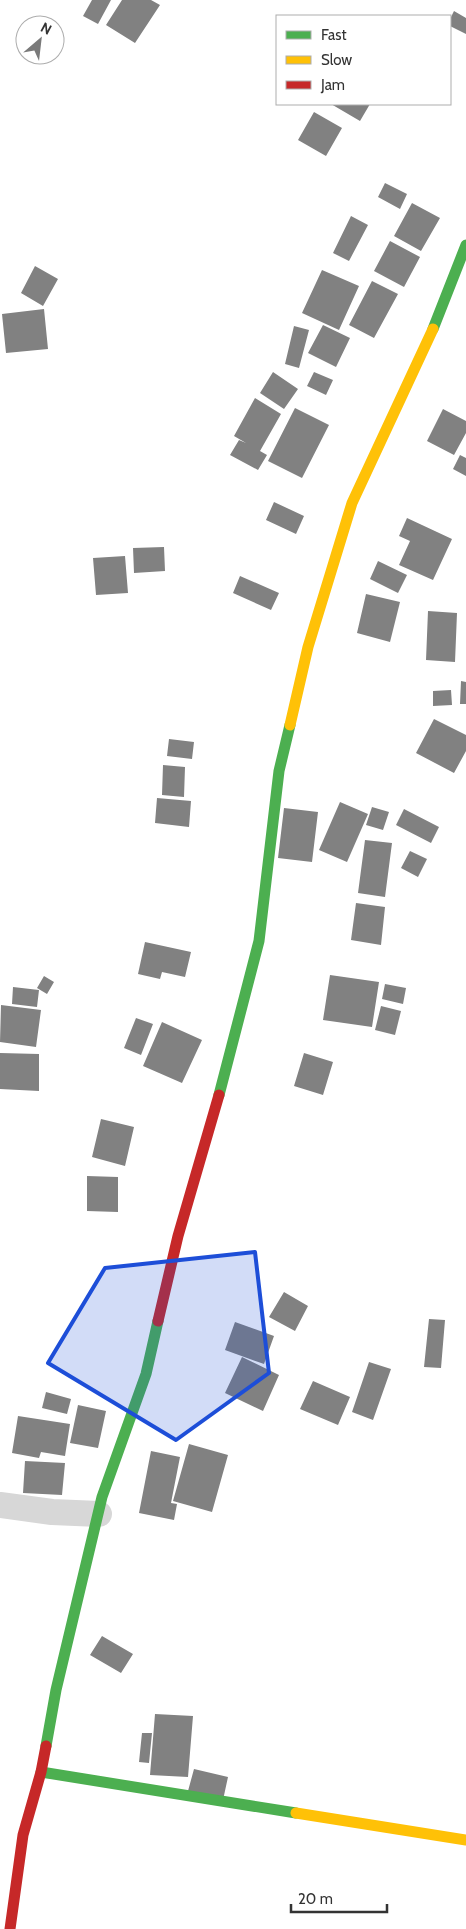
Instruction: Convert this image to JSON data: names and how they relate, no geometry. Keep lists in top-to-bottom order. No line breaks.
{"legend":["Fast","Slow","Jam"],"scale_bar":"20 m","north":"top right"}
